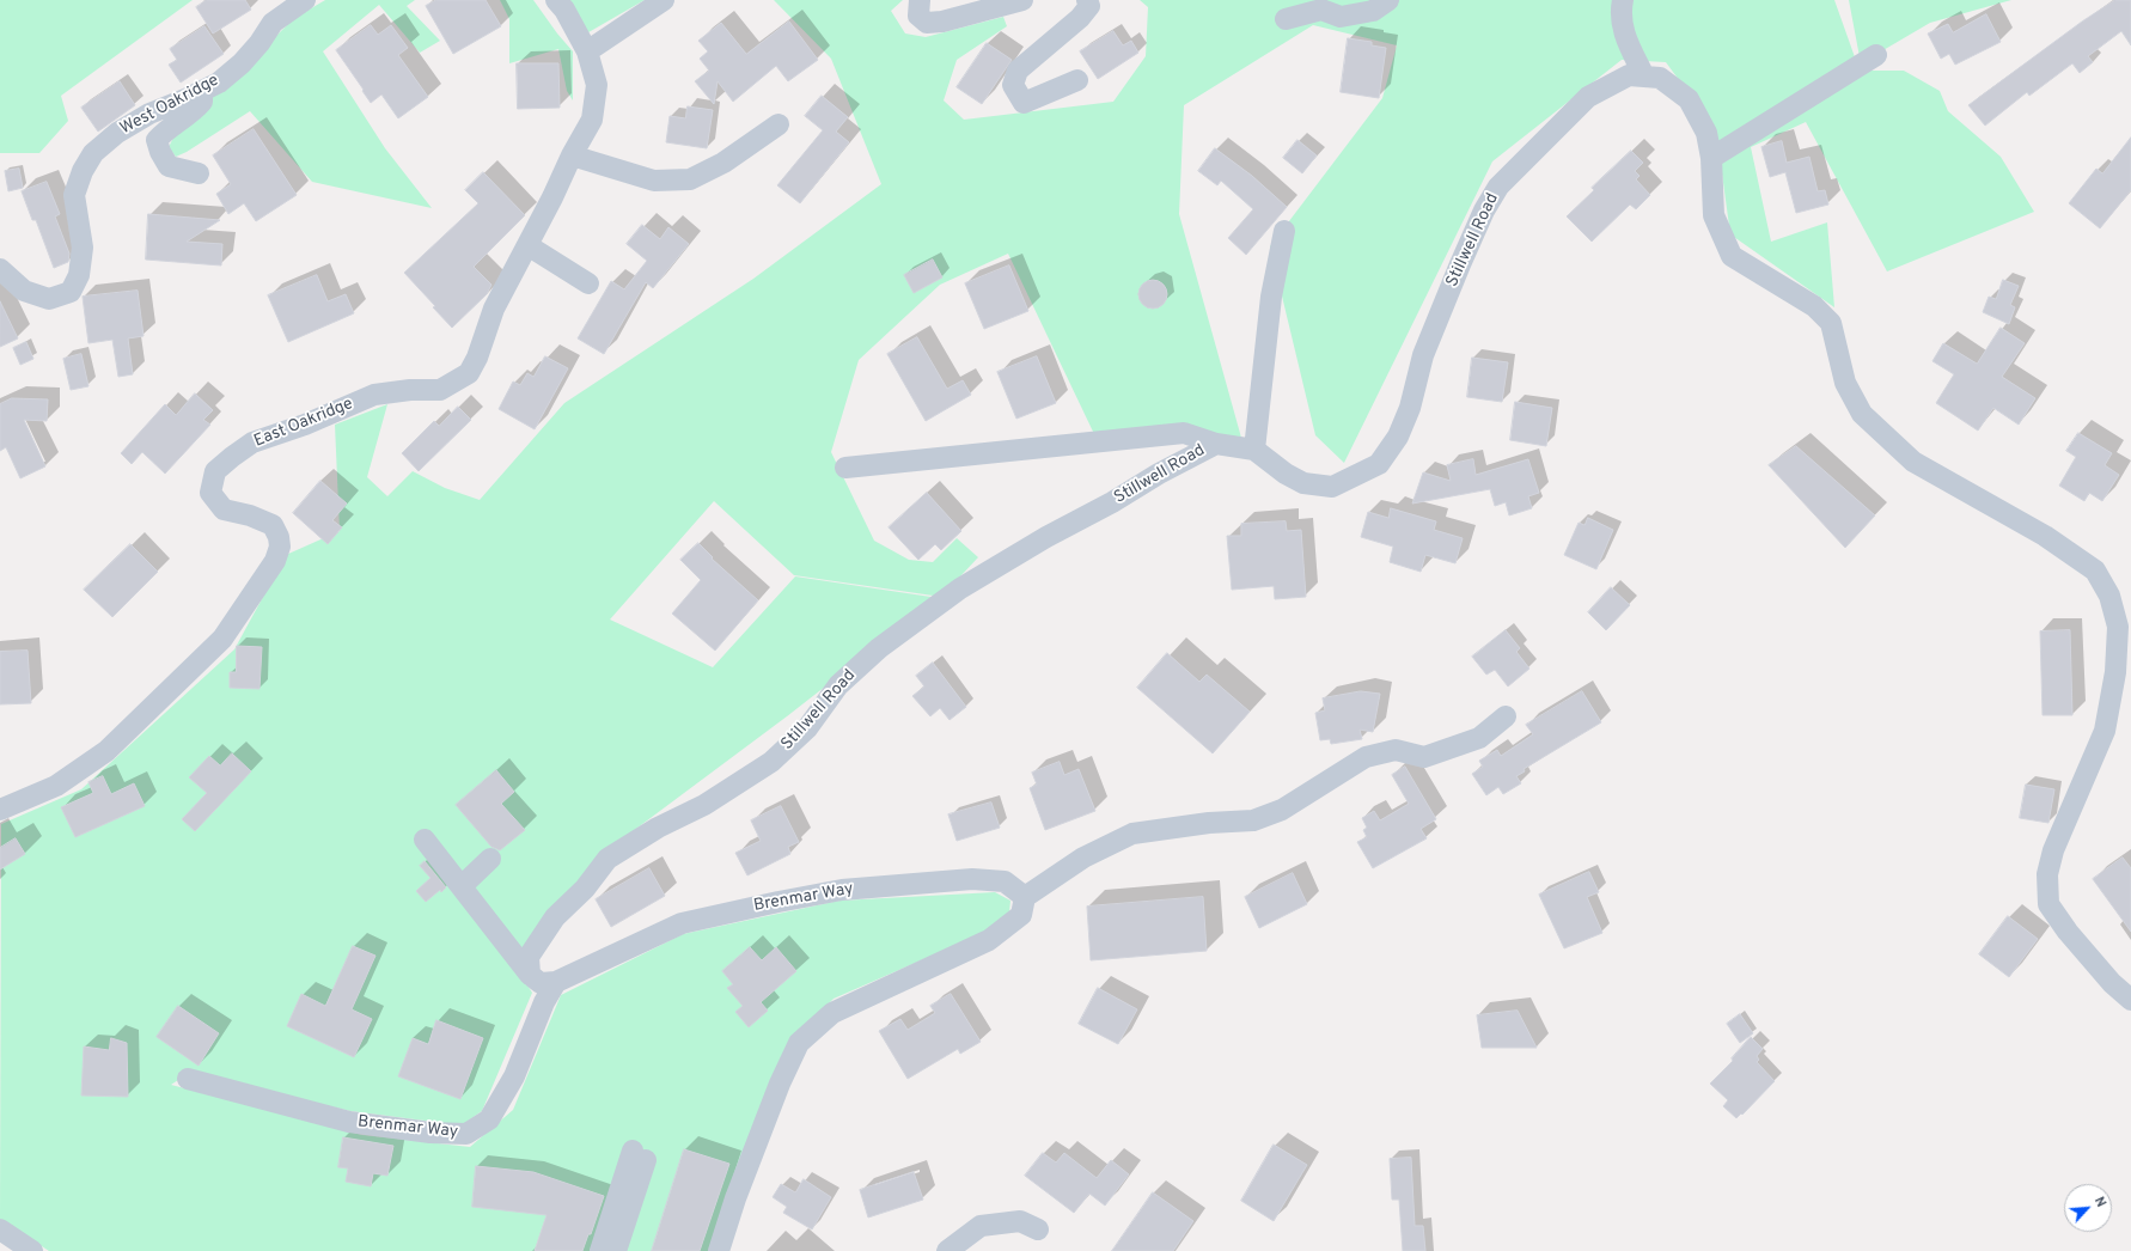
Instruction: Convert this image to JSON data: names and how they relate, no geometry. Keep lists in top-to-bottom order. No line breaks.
{"streets":{"street":["West Oakridge","Stillwell Road","East Oakridge","Brenmar Way"]},"north":"top right"}
